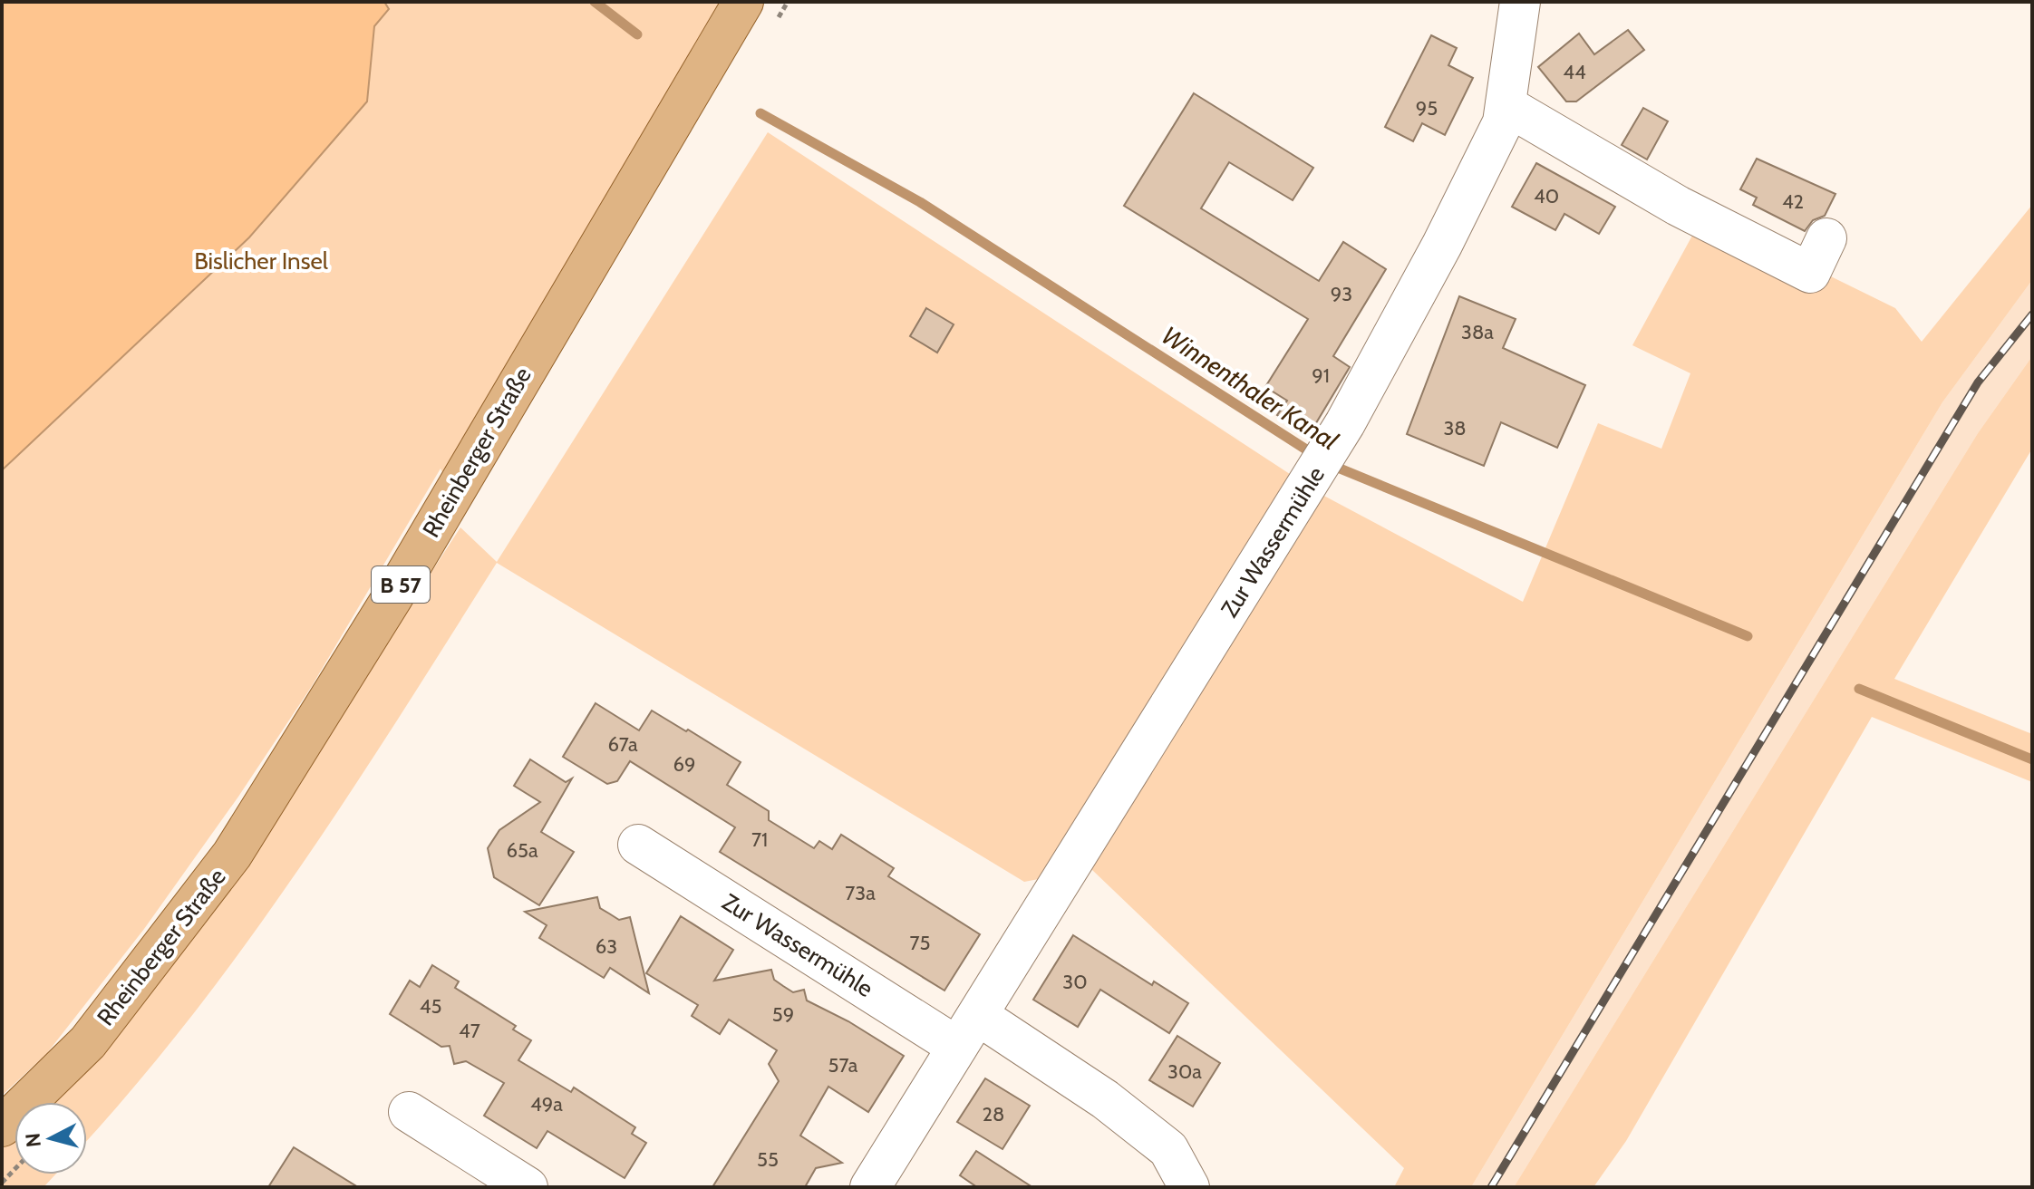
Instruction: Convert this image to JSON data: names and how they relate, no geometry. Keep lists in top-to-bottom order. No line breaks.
{"streets":{"main road":["Rheinberger Straße","B 57"],"street":["Zur Wassermühle"]},"water":["Winnenthaler Kanal"],"parks":["Bislicher Insel"],"house_numbers":["44","95","40","42","93","38a","91","38","67a","69","71","65a","73a","75","63","30","45","59","47","57a","30a","49a","28","55"],"north":"left"}
